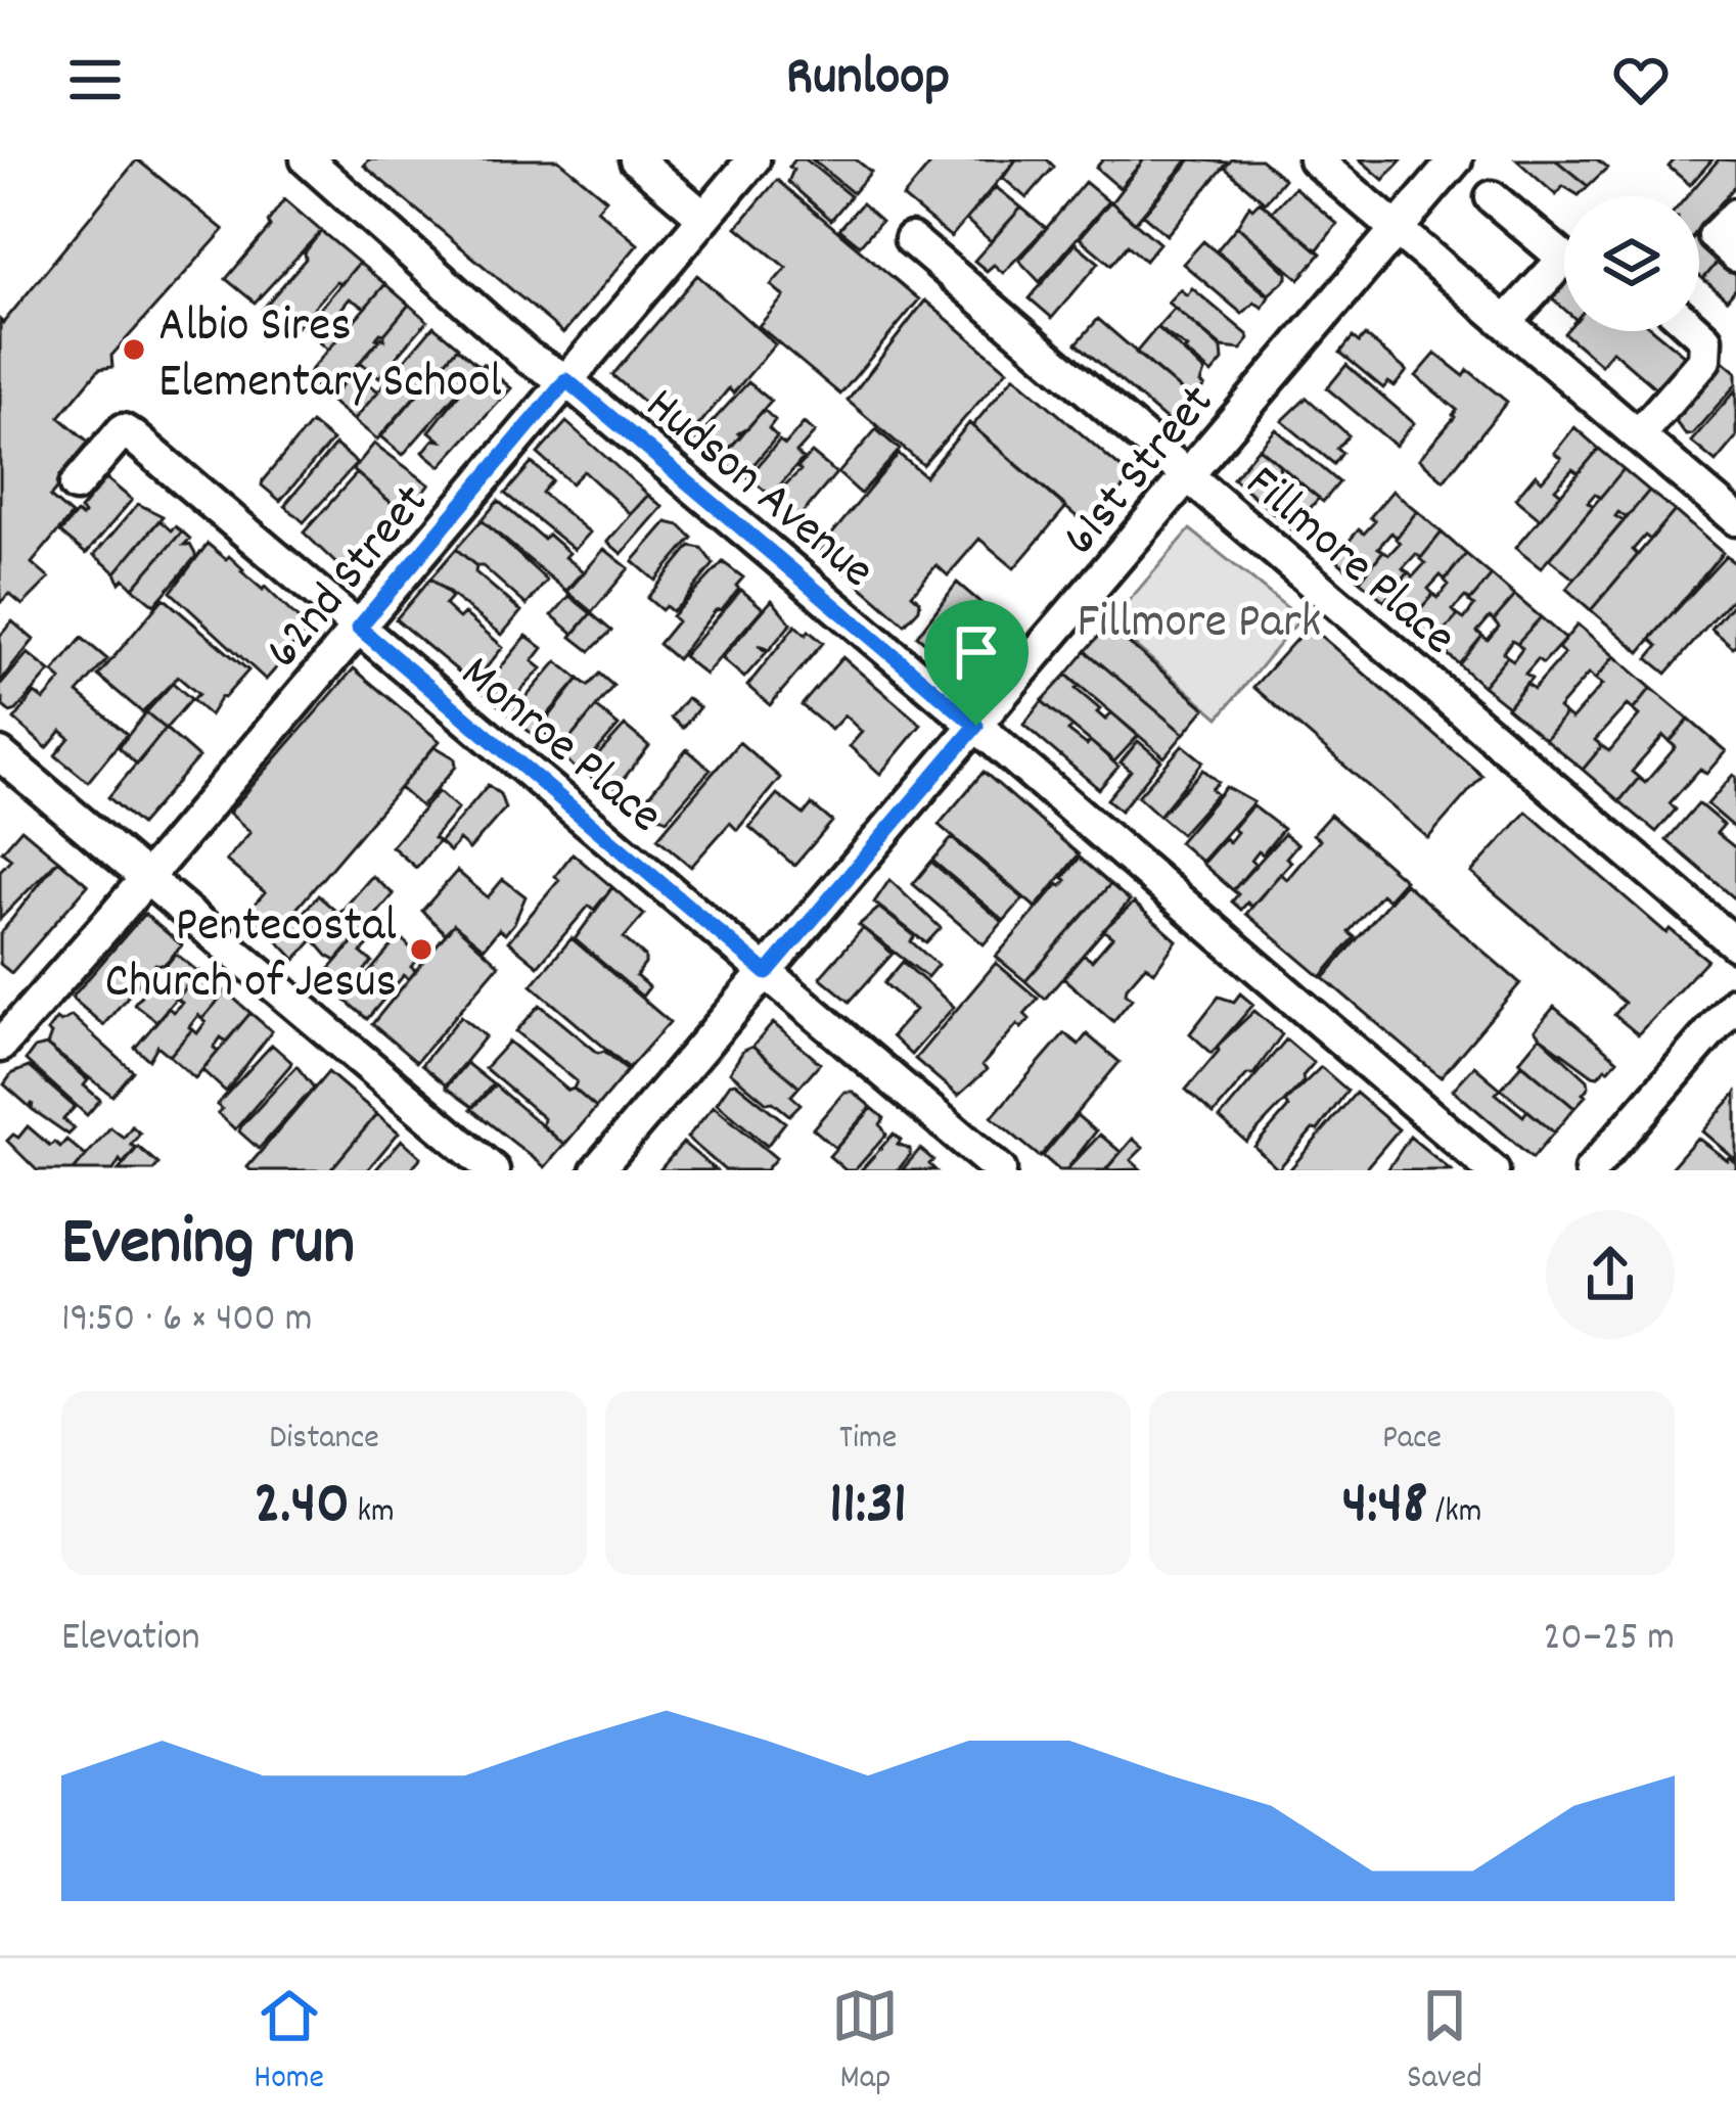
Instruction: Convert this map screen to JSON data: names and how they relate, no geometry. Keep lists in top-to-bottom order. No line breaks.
{"streets":{"street":["61st Street","Hudson Avenue","Fillmore Place","62nd Street","Monroe Place"]},"crossings":[["61st Street","Hudson Avenue"],["61st Street","Fillmore Place"],["61st Street","Monroe Place"],["Hudson Avenue","62nd Street"],["62nd Street","Monroe Place"]],"parks":["Fillmore Park"],"places":["Albio Sires Elementary School","Pentecostal Church of Jesus"],"page":{"header":"Runloop","heading":["Evening run","19:50 · 6 × 400 m"],"stats":[["Distance","2.40 km"],["Time","11:31"],["Pace","4:48 /km"]],"chart":["Elevation","20–25 m"],"tabs":["Home","Map","Saved"]}}
